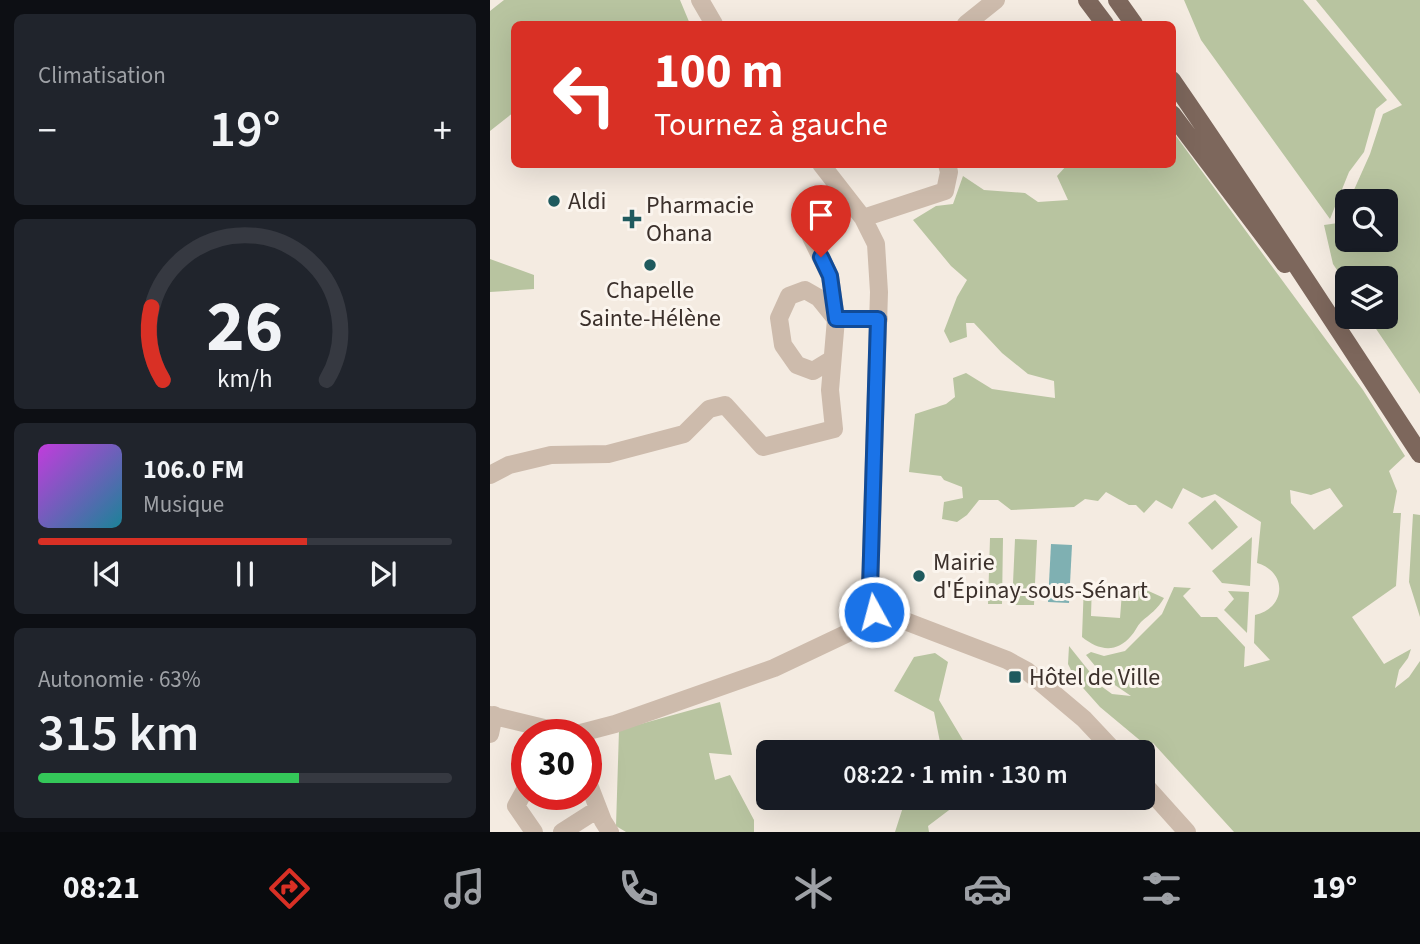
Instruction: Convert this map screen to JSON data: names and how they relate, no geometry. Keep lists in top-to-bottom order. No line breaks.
{"places":{"other":["Aldi","Chapelle Sainte-Hélène","Mairie d'Épinay-sous-Sénart"],"health":["Pharmacie Ohana"],"transit":["Hôtel de Ville"]},"page":{"tile":["Climatisation",["Autonomie · 63%","315 km"]],"turn":["100 m","Tournez à gauche"],"heat":["−","19°","+"],"song":["106.0 FM","Musique"],"limit":"30","trip":"08:22 · 1 min · 130 m","tabs":["08:21","19°"],"gauge":["26","km/h"]}}
